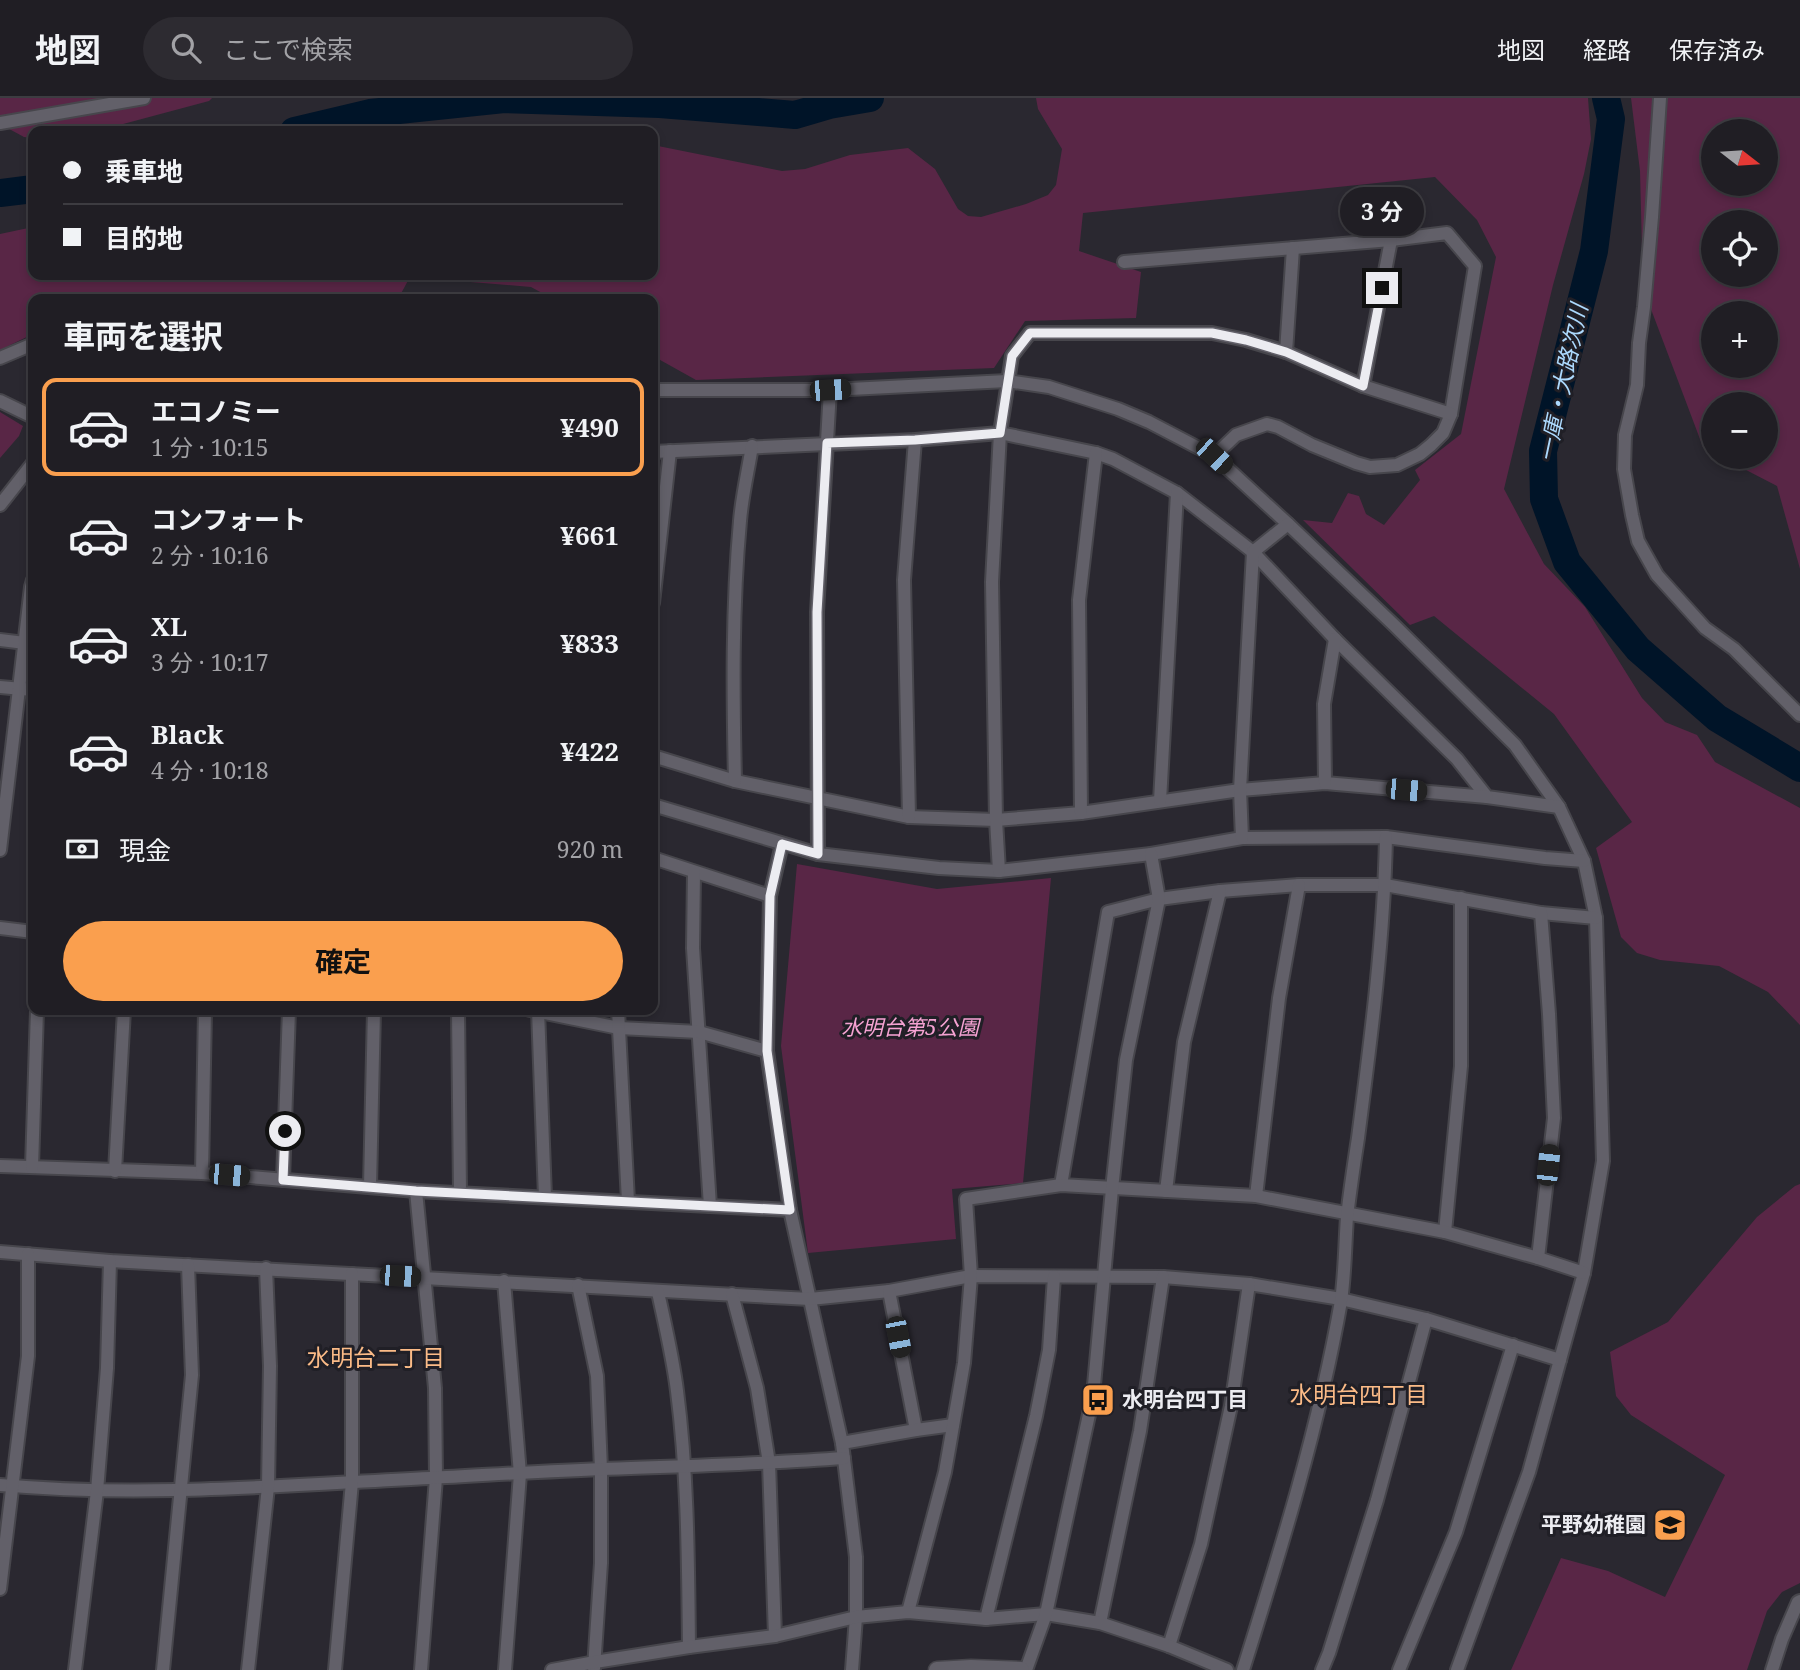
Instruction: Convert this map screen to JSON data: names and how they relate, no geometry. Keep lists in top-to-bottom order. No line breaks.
{"districts":["水明台二丁目","水明台四丁目"],"water":["一庫・大路次川"],"parks":["水明台第5公園"],"places":{"bus stop":["水明台四丁目"],"school or university":["平野幼稚園"]},"north":"right","page":{"header":"地図","search":"ここで検索","nav":["地図","経路","保存済み"],"map_buttons":["+","−"],"banner":["乗車地","目的地"],"bubble":"3 分","heading":"車両を選択","list":[{"name":"エコノミー","note":"1 分 · 10:15","value":"¥490"},{"name":"コンフォート","note":"2 分 · 10:16","value":"¥661"},{"name":"XL","note":"3 分 · 10:17","value":"¥833"},{"name":"Black","note":"4 分 · 10:18","value":"¥422"}],"pay":["現金","920 m"],"buttons":"確定"}}
